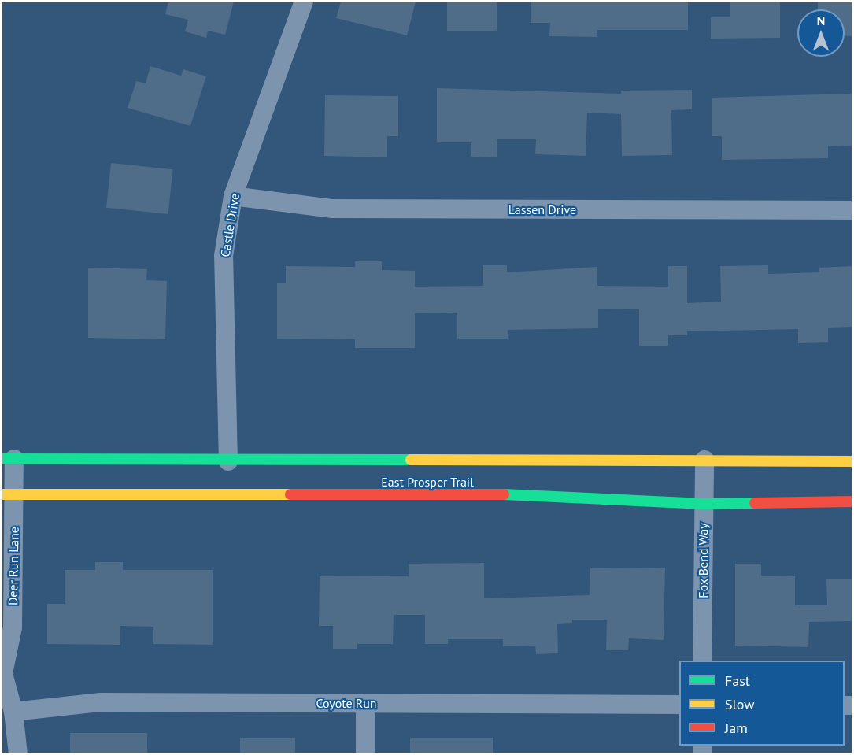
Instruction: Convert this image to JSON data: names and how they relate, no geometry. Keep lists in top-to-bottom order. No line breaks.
{"streets":{"main road":["East Prosper Trail"],"street":["Lassen Drive","Castle Drive","Fox Bend Way","Deer Run Lane","Coyote Run"]},"crossings":[["Lassen Drive","Castle Drive"],["Castle Drive","East Prosper Trail"],["East Prosper Trail","Fox Bend Way"],["East Prosper Trail","Deer Run Lane"],["Deer Run Lane","Coyote Run"]],"legend":["Fast","Slow","Jam"],"north":"top"}
